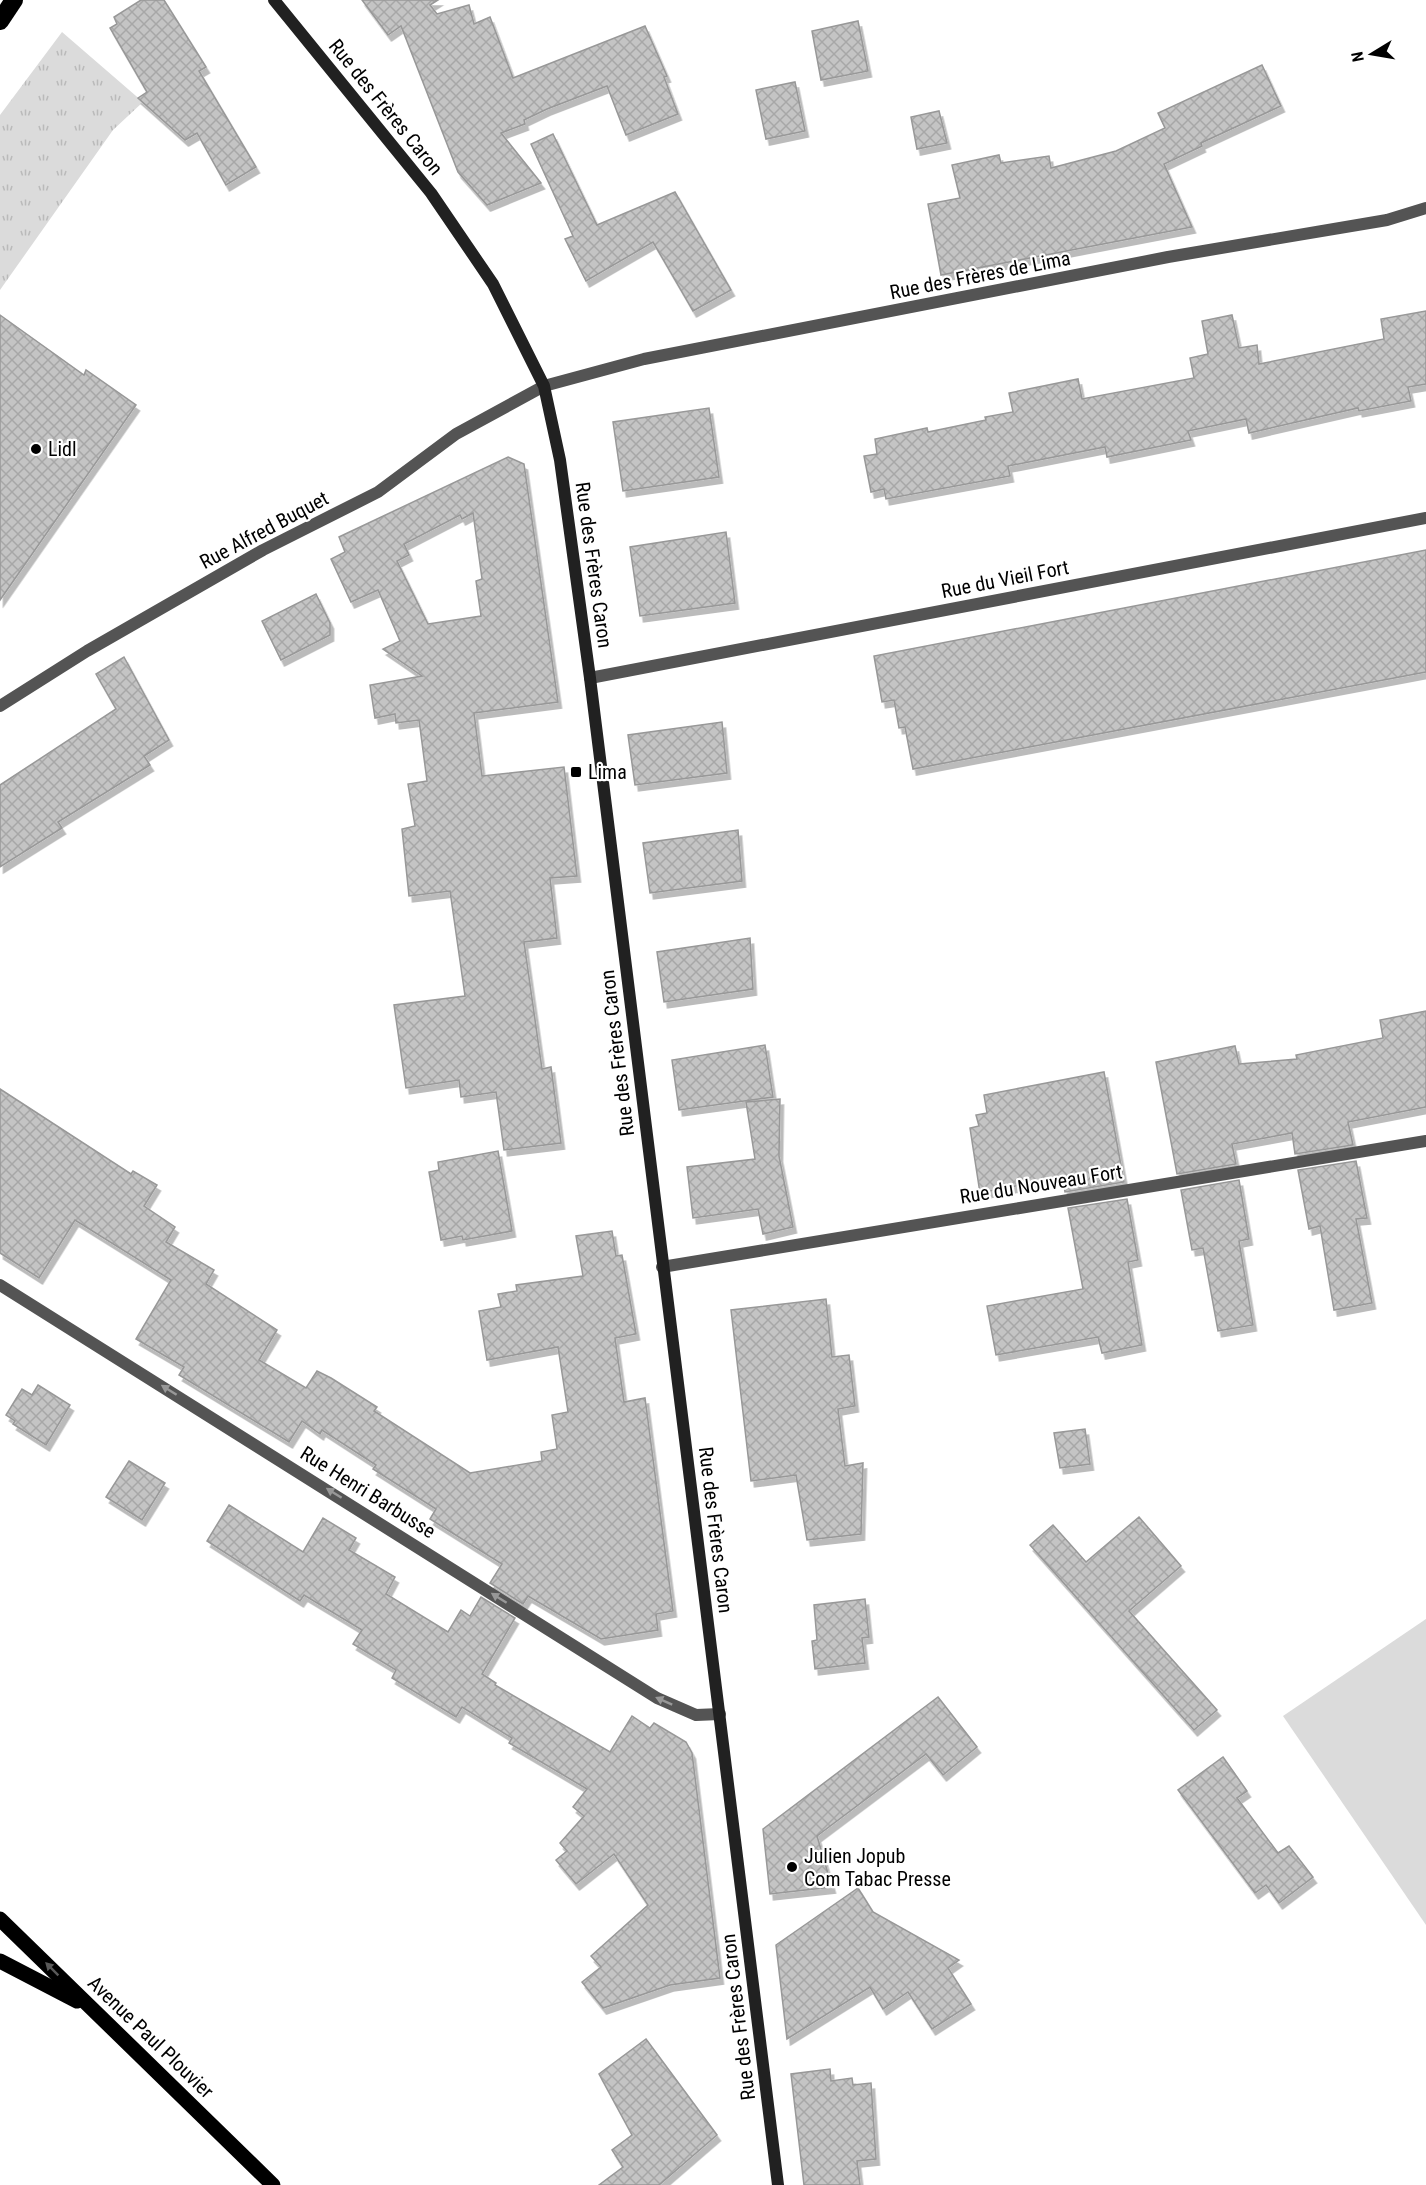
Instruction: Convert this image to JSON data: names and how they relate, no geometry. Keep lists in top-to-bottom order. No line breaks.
{"streets":{"main road":["Rue des Frères Caron","Avenue Paul Plouvier"],"street":["Rue des Frères de Lima","Rue Alfred Buquet","Rue du Vieil Fort","Rue du Nouveau Fort","Rue Henri Barbusse"]},"crossings":[["Rue des Frères Caron","Rue des Frères de Lima"],["Rue des Frères Caron","Rue Alfred Buquet"],["Rue des Frères Caron","Rue du Vieil Fort"],["Rue des Frères Caron","Rue du Nouveau Fort"],["Rue des Frères Caron","Rue Henri Barbusse"],["Rue des Frères de Lima","Rue Alfred Buquet"]],"one_way":["Rue Henri Barbusse"],"places":{"other":["Lidl","Julien Jopub Com Tabac Presse"],"transit":["Lima"]},"north":"left"}
